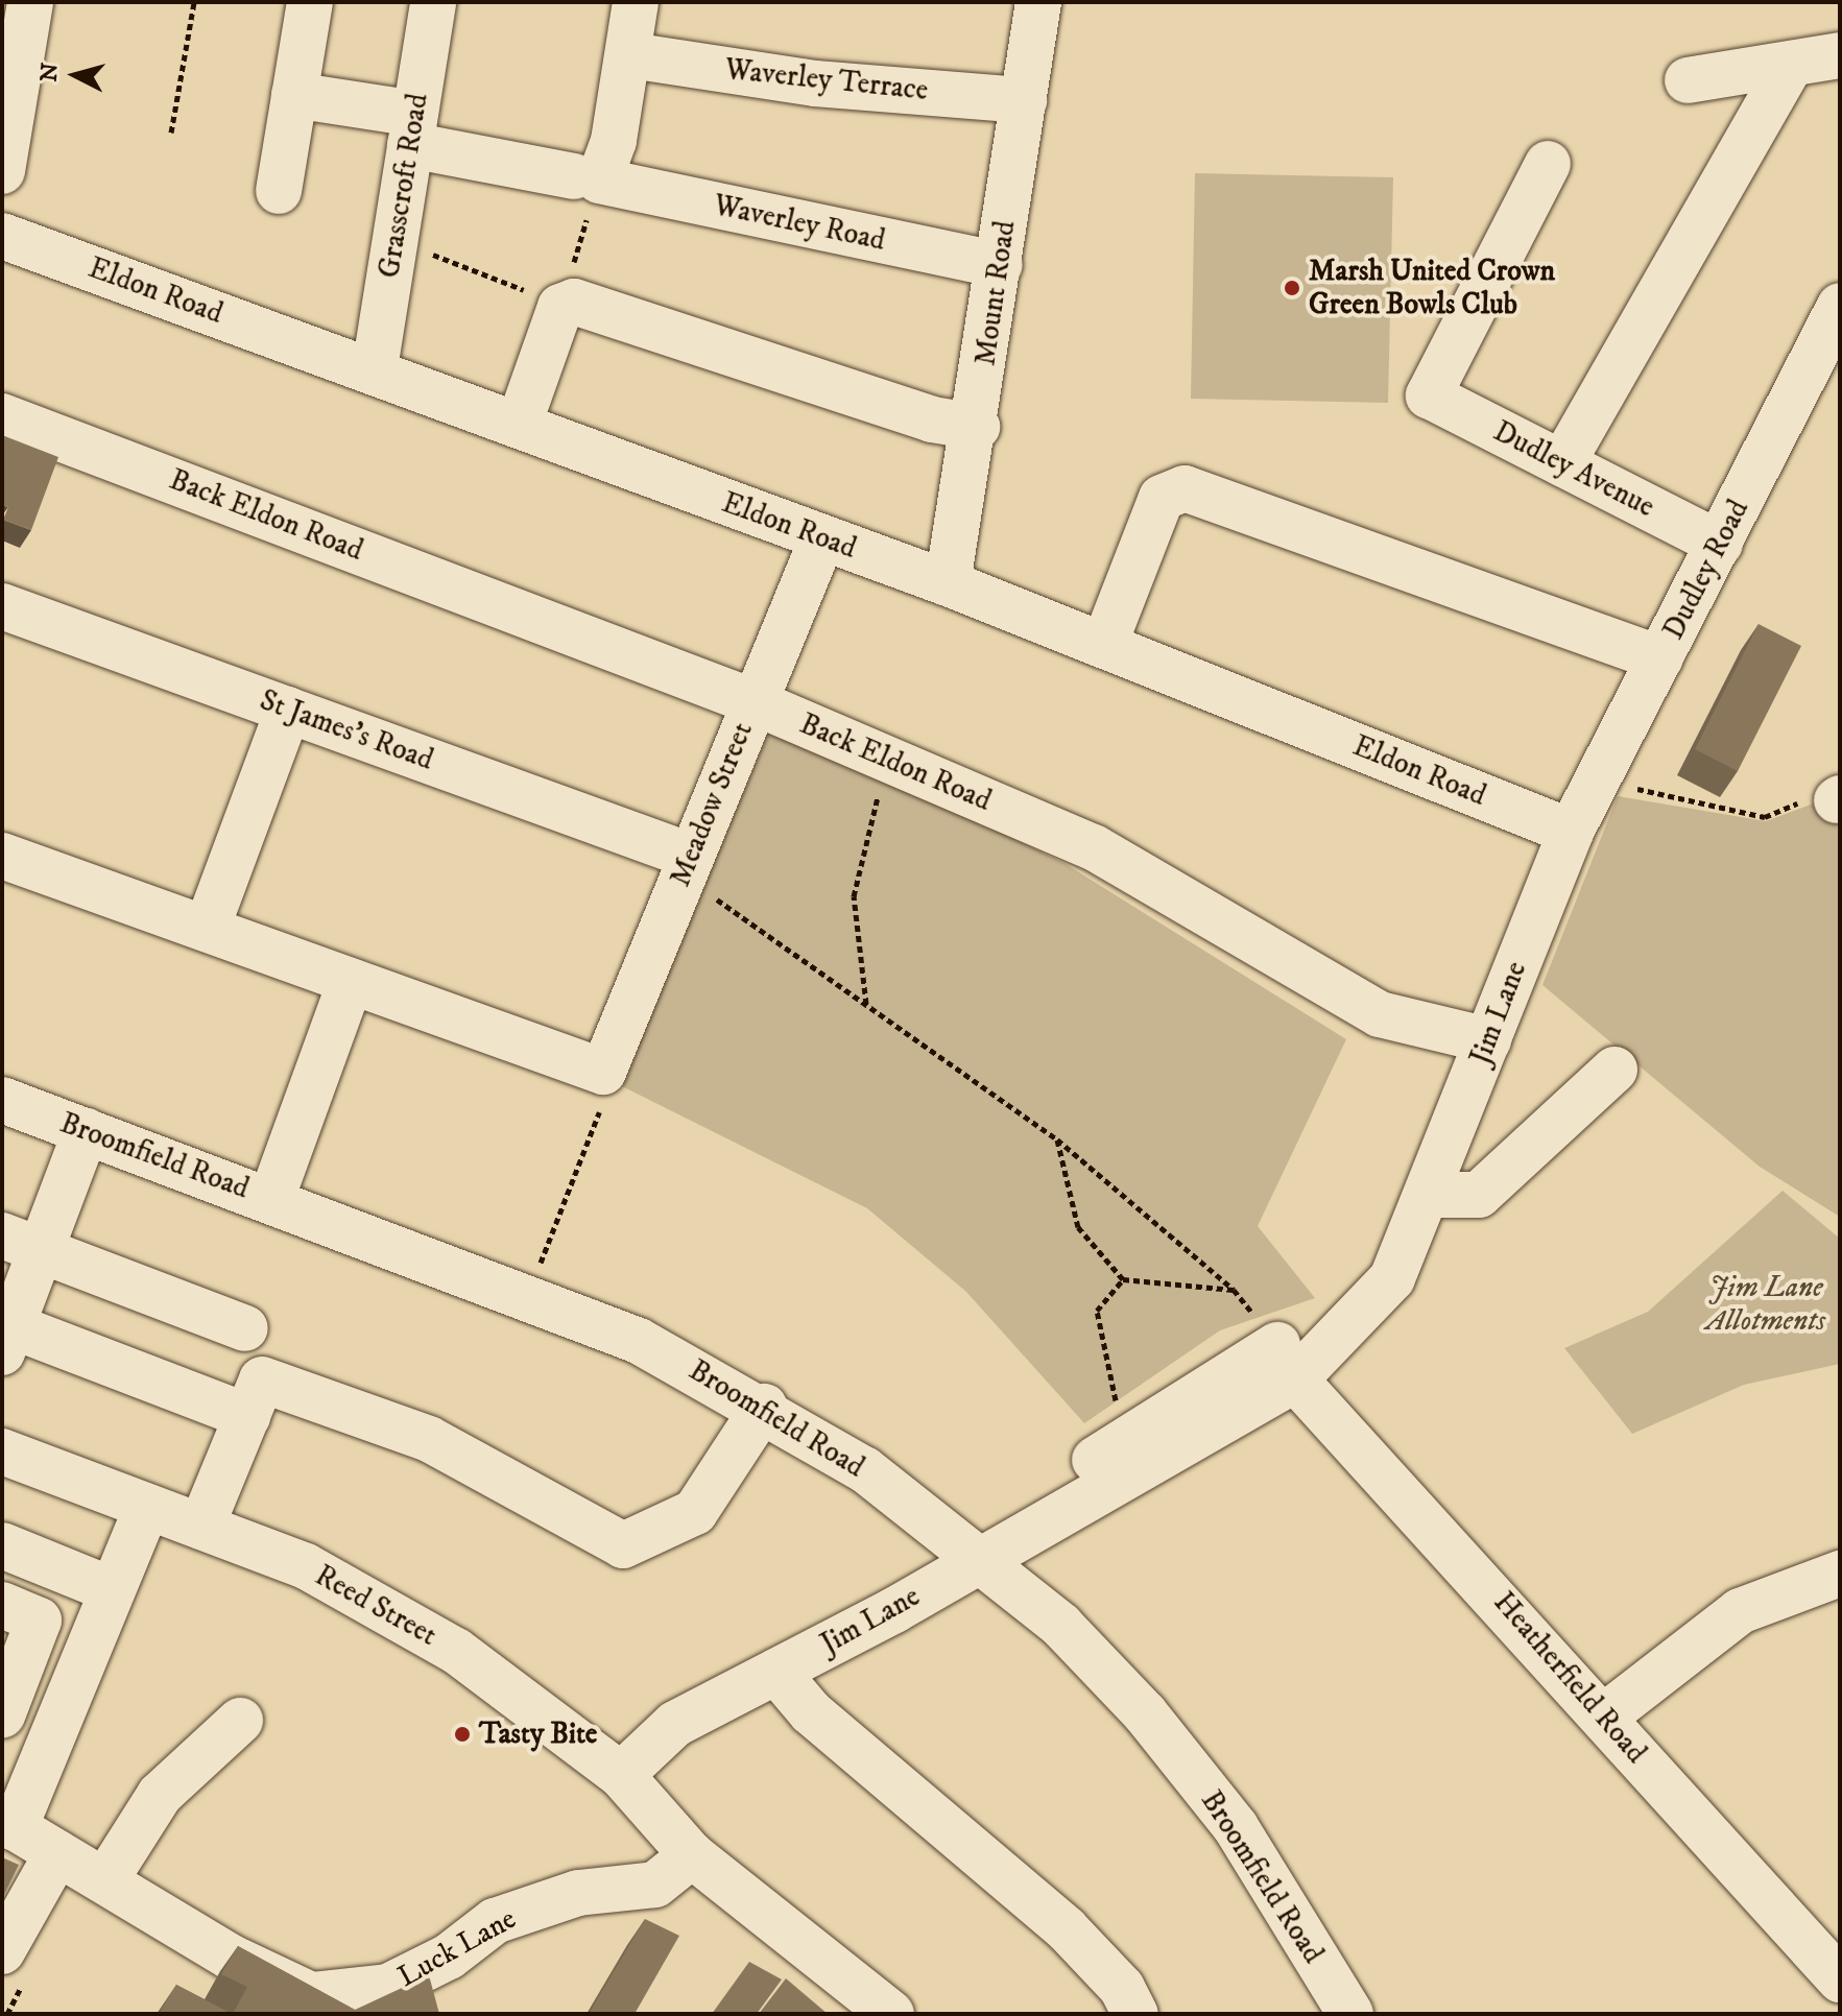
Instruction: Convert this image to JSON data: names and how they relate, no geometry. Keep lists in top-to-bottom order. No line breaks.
{"streets":{"street":["Waverley Terrace","Grasscroft Road","Waverley Road","Eldon Road","Mount Road","Dudley Avenue","Back Eldon Road","Dudley Road","St James's Road","Meadow Street","Jim Lane","Broomfield Road","Reed Street","Heatherfield Road","Luck Lane"]},"crossings":[["Waverley Terrace","Mount Road"],["Grasscroft Road","Waverley Road"],["Grasscroft Road","Eldon Road"],["Waverley Road","Mount Road"],["Eldon Road","Mount Road"],["Eldon Road","Dudley Road"],["Eldon Road","Meadow Street"],["Eldon Road","Jim Lane"],["Dudley Avenue","Dudley Road"],["Back Eldon Road","Meadow Street"],["Back Eldon Road","Jim Lane"],["Dudley Road","Jim Lane"],["St James's Road","Meadow Street"],["Jim Lane","Broomfield Road"],["Jim Lane","Reed Street"],["Jim Lane","Heatherfield Road"],["Reed Street","Luck Lane"]],"parks":["Jim Lane Allotments"],"places":["Marsh United Crown Green Bowls Club","Tasty Bite"],"north":"left"}
